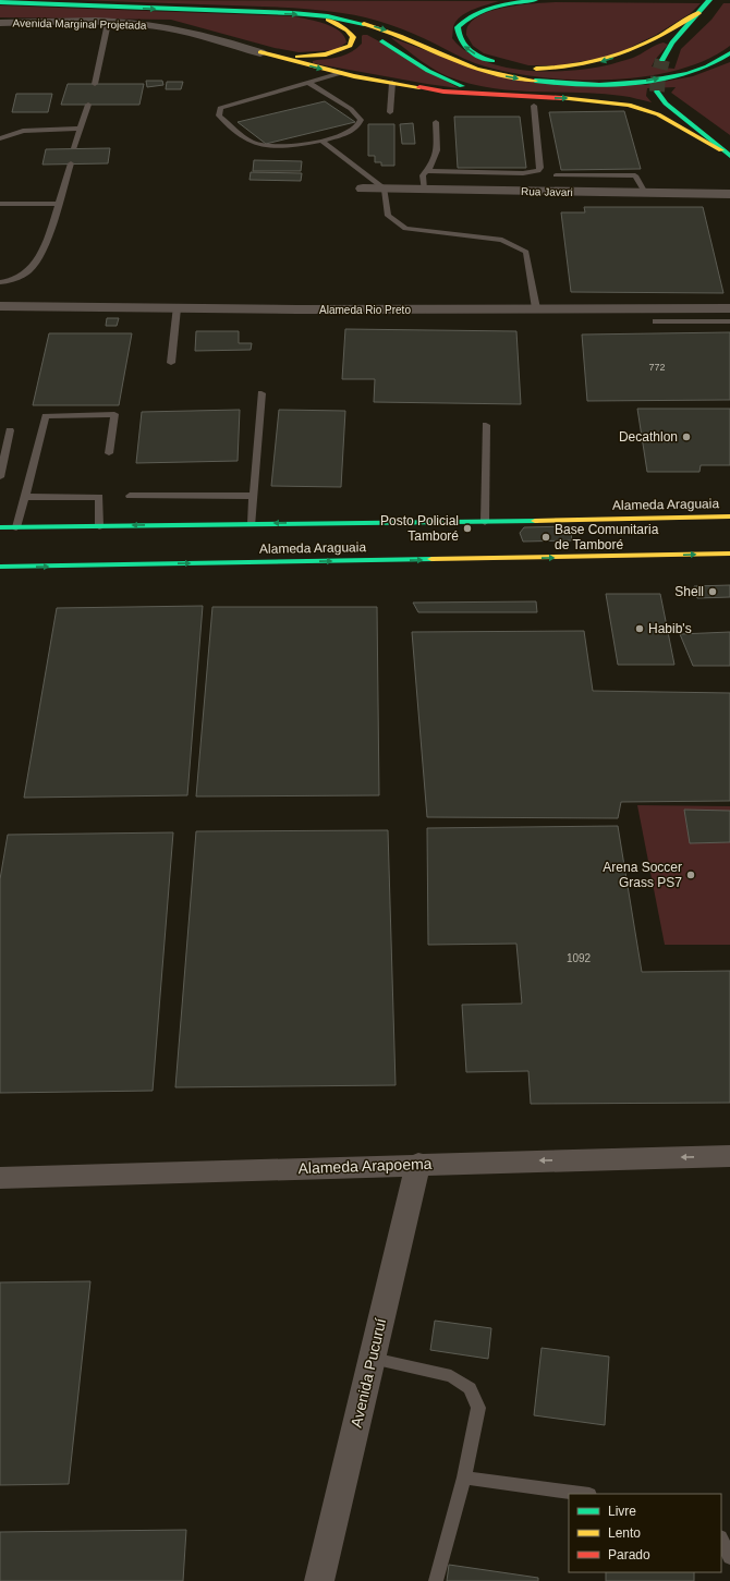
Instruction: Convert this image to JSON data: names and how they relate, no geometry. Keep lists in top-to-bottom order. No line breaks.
{"streets":{"main road":["Alameda Araguaia"],"street":["Avenida Marginal Projetada","Rua Javari","Alameda Rio Preto","Alameda Arapoema","Avenida Pucuruí"]},"crossings":[["Alameda Arapoema","Avenida Pucuruí"]],"one_way":["Alameda Arapoema"],"places":["Decathlon","Posto Policial Tamboré","Base Comunitaria de Tamboré","Shell","Habib's","Arena Soccer Grass PS7"],"house_numbers":["772","1092"],"legend":["Livre","Lento","Parado"]}
